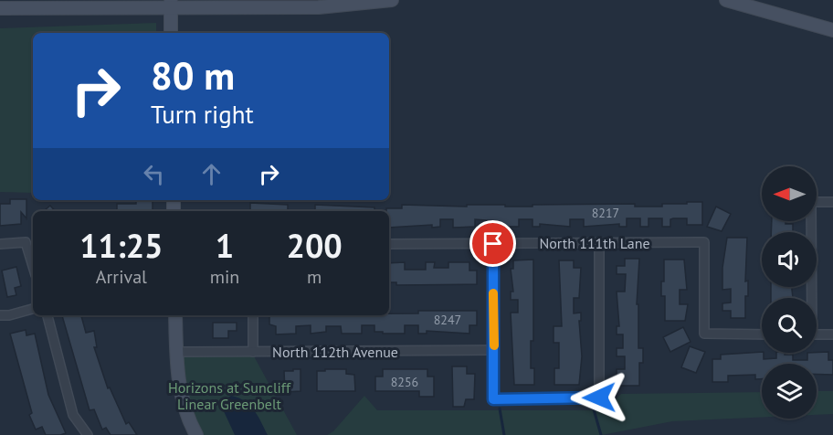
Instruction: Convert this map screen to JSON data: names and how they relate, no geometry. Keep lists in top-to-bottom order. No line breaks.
{"streets":{"street":["North 111th Lane","North 112th Avenue"]},"parks":["Horizons at Suncliff Linear Greenbelt"],"house_numbers":["8217","8247","8256"],"north":"left","page":{"turn":["80 m","Turn right"],"eta":["11:25","Arrival","1","min","200","m"]}}
